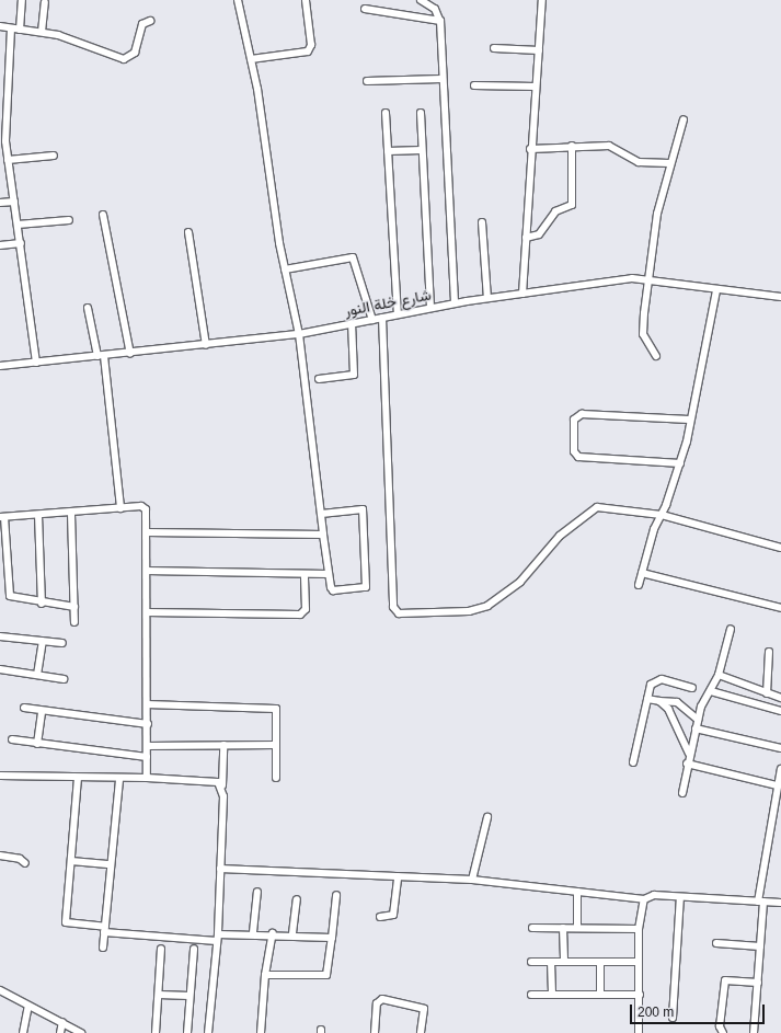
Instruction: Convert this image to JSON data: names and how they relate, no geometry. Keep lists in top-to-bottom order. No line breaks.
{"streets":{"street":["شارع خلة النور"]},"scale_bar":"200 m"}
